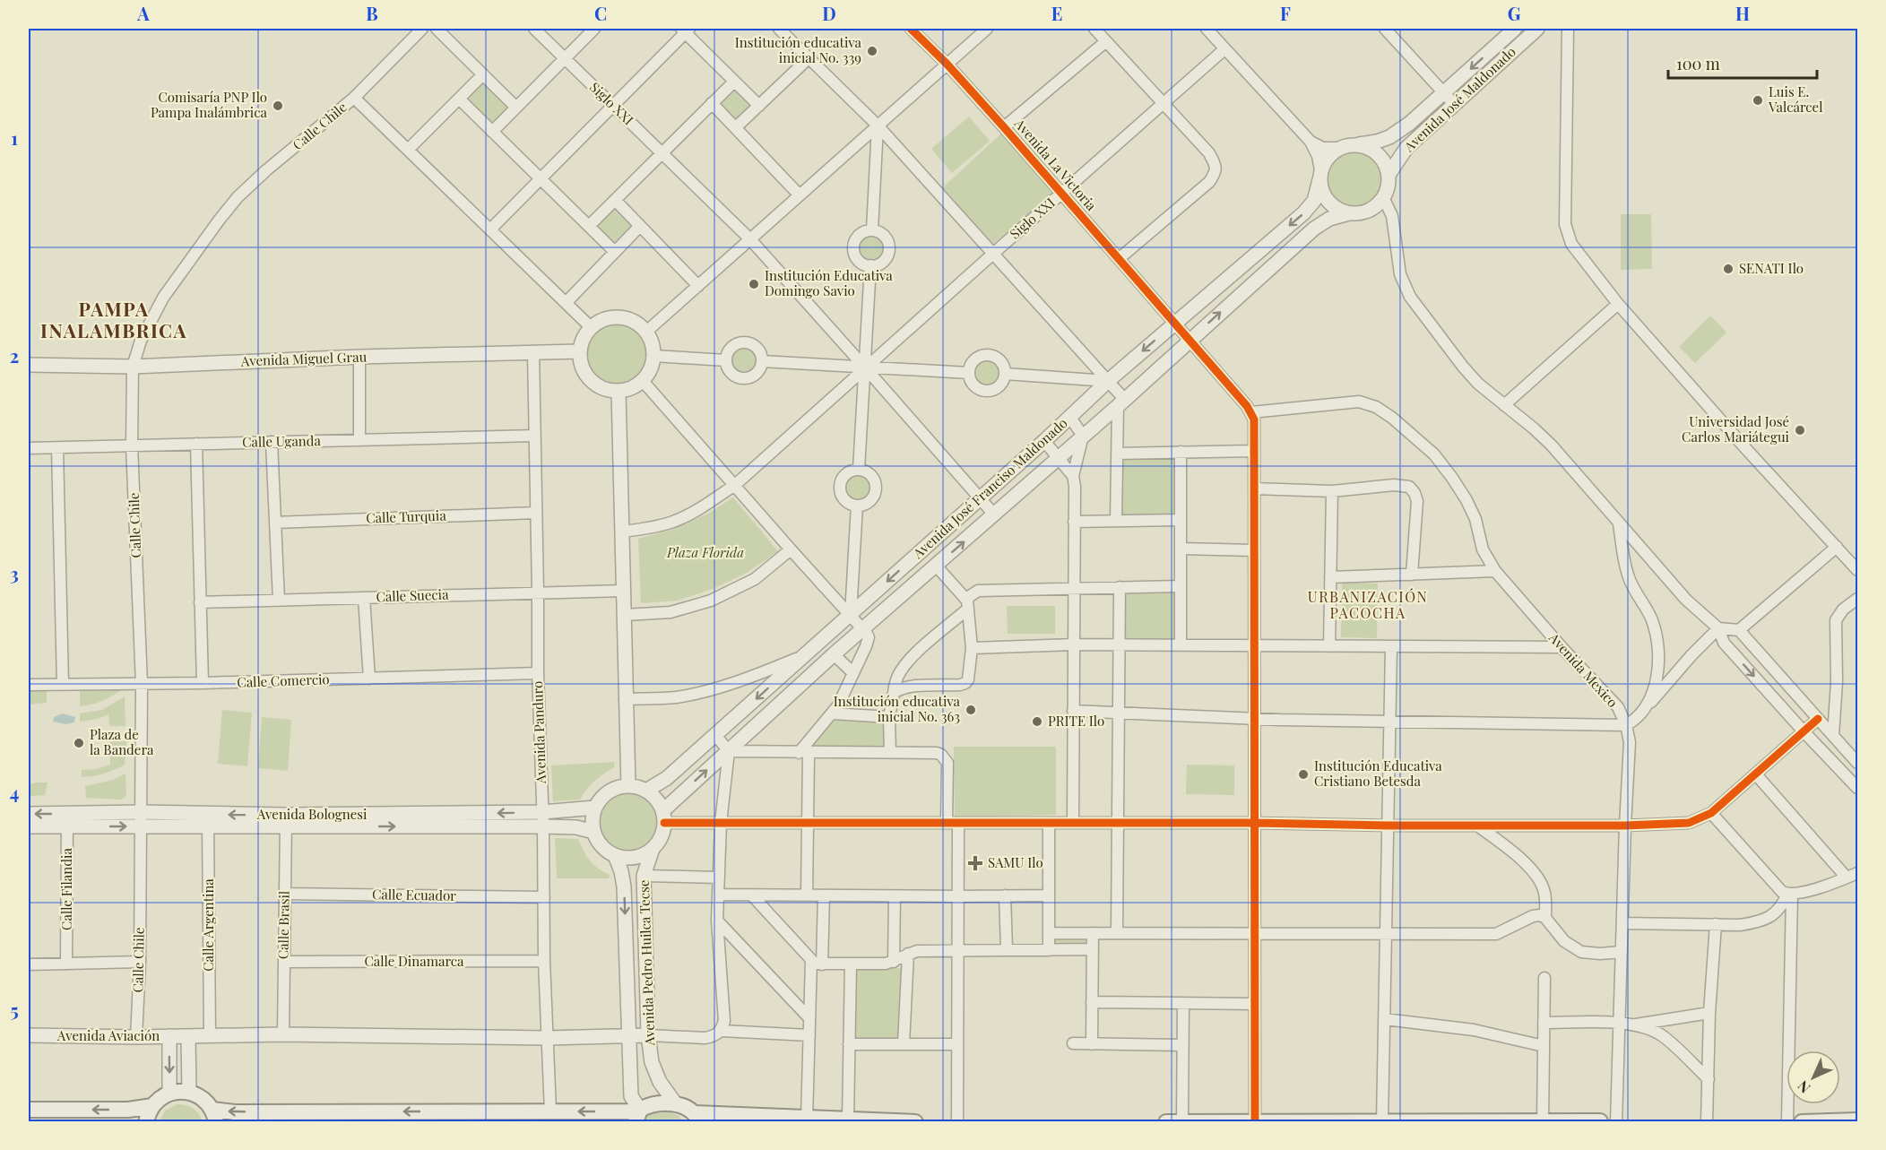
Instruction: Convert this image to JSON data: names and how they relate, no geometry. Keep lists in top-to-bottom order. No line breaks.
{"streets":{"street":["Avenida José Maldonado","Siglo XXI","Calle Chile","Avenida La Victoria","Avenida Miguel Grau","Calle Uganda","Avenida José Franciso Maldonado","Calle Turquia","Calle Suecia","Avenida Mexico","Calle Comercio","Avenida Panduro","Avenida Bolognesi","Calle Filandia","Calle Ecuador","Calle Argentina","Calle Brasil","Calle Dinamarca","Avenida Pedro Huilca Tecse","Avenida Aviación"]},"crossings":[["Avenida José Maldonado","Avenida José Franciso Maldonado"],["Siglo XXI","Avenida La Victoria"],["Siglo XXI","Avenida José Franciso Maldonado"],["Calle Chile","Avenida Miguel Grau"],["Calle Chile","Calle Uganda"],["Calle Chile","Calle Comercio"],["Calle Chile","Avenida Bolognesi"],["Calle Chile","Avenida Aviación"],["Avenida La Victoria","Avenida José Franciso Maldonado"],["Avenida La Victoria","Avenida Mexico"],["Avenida Miguel Grau","Avenida Panduro"],["Calle Uganda","Avenida Panduro"],["Avenida José Franciso Maldonado","Avenida Bolognesi"],["Avenida José Franciso Maldonado","Avenida Pedro Huilca Tecse"],["Calle Turquia","Avenida Panduro"],["Calle Suecia","Avenida Panduro"],["Calle Comercio","Avenida Panduro"],["Avenida Panduro","Avenida Bolognesi"],["Avenida Panduro","Calle Ecuador"],["Avenida Panduro","Calle Dinamarca"],["Avenida Panduro","Avenida Aviación"],["Avenida Bolognesi","Calle Filandia"],["Avenida Bolognesi","Calle Argentina"],["Avenida Bolognesi","Calle Brasil"],["Avenida Bolognesi","Avenida Pedro Huilca Tecse"],["Calle Ecuador","Calle Brasil"],["Calle Argentina","Avenida Aviación"],["Calle Brasil","Calle Dinamarca"],["Calle Brasil","Avenida Aviación"],["Avenida Pedro Huilca Tecse","Avenida Aviación"]],"districts":["PAMPA INALAMBRICA","URBANIZACIÓN PACOCHA"],"parks":["Plaza Florida"],"places":{"other":["Institución educativa inicial No. 339","Luis E. Valcárcel","Comisaría PNP Ilo Pampa Inalámbrica","SENATI Ilo","Institución Educativa Domingo Savio","Universidad José Carlos Mariátegui","Institución educativa inicial No. 363","PRITE Ilo","Plaza de la Bandera","Institución Educativa Cristiano Betesda"],"health":["SAMU Ilo"]},"scale_bar":"100 m","north":"bottom left","grid":{"columns":["A","B","C","D","E","F","G","H"],"rows":["1","2","3","4","5"]}}
